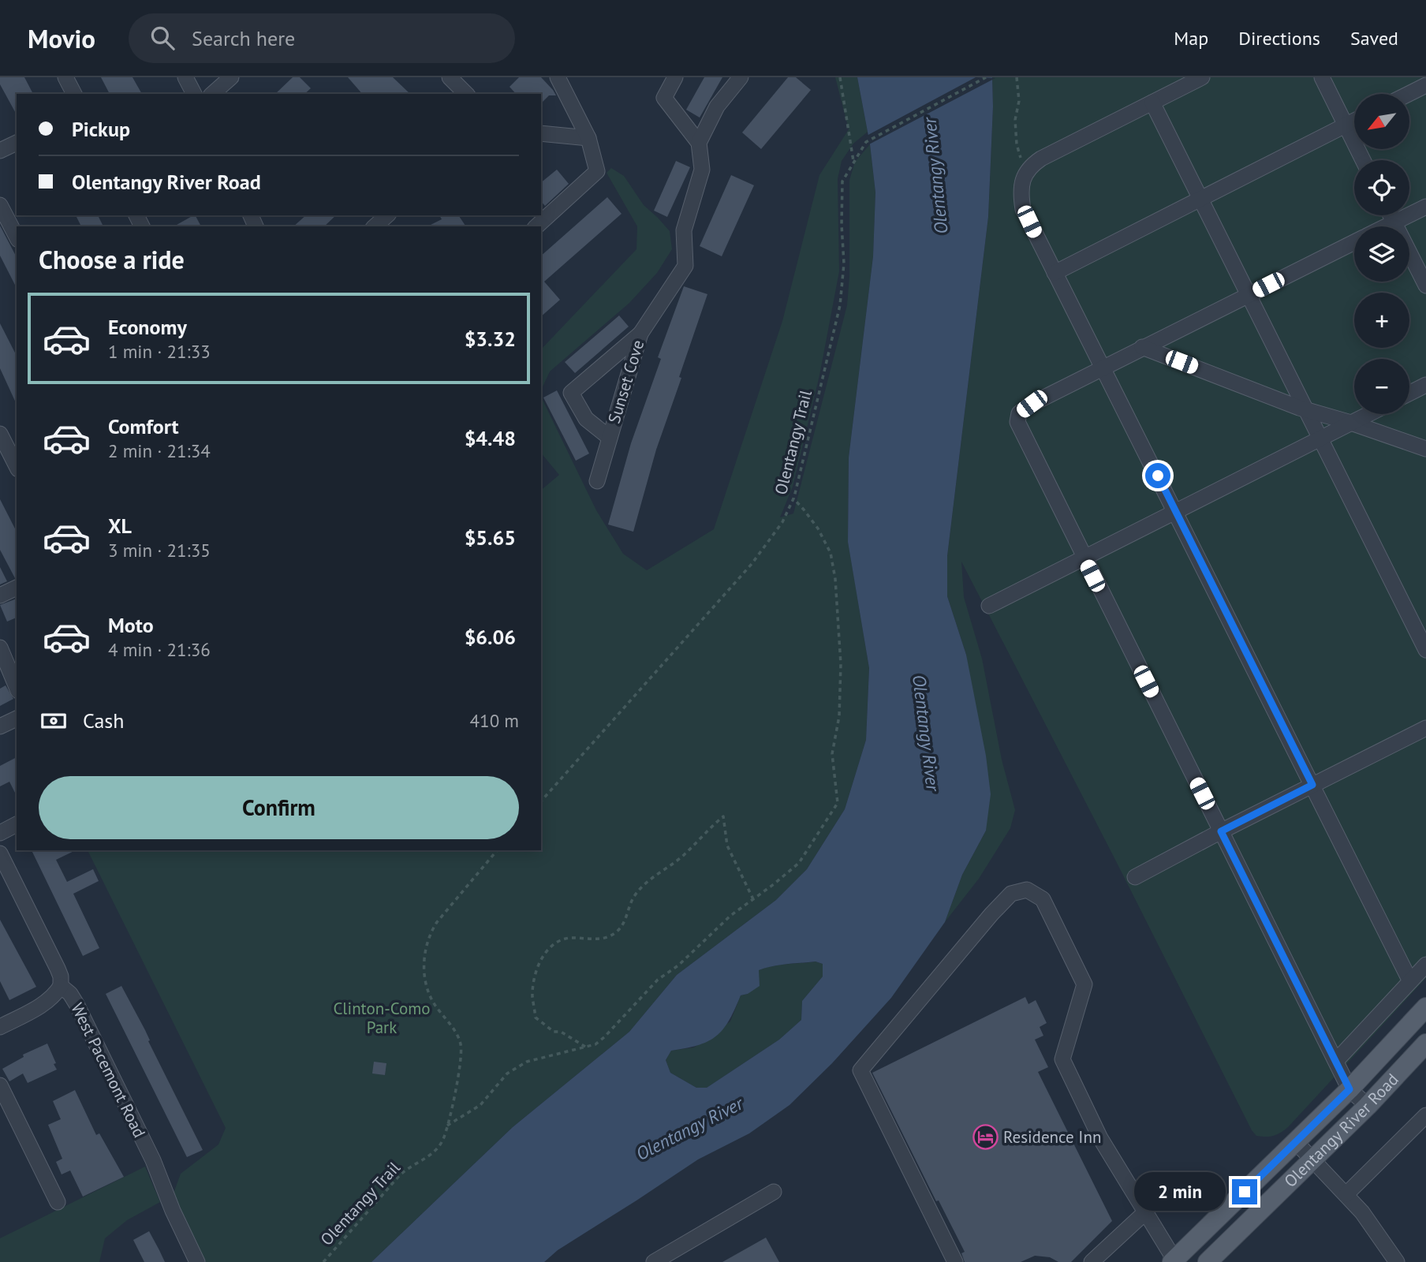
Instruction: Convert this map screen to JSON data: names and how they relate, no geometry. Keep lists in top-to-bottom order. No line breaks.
{"streets":{"main road":["Olentangy River Road"],"street":["Sunset Cove","West Pacemont Road"],"path":["Olentangy Trail"]},"water":["Olentangy River"],"parks":["Clinton-Como Park"],"places":{"hotel":["Residence Inn"]},"north":"bottom left","page":{"header":"Movio","search":"Search here","nav":["Map","Directions","Saved"],"map_buttons":["+","−"],"banner":["Pickup","Olentangy River Road"],"heading":"Choose a ride","list":[{"name":"Economy","note":"1 min · 21:33","value":"$3.32"},{"name":"Comfort","note":"2 min · 21:34","value":"$4.48"},{"name":"XL","note":"3 min · 21:35","value":"$5.65"},{"name":"Moto","note":"4 min · 21:36","value":"$6.06"}],"pay":["Cash","410 m"],"buttons":"Confirm","bubble":"2 min"}}
